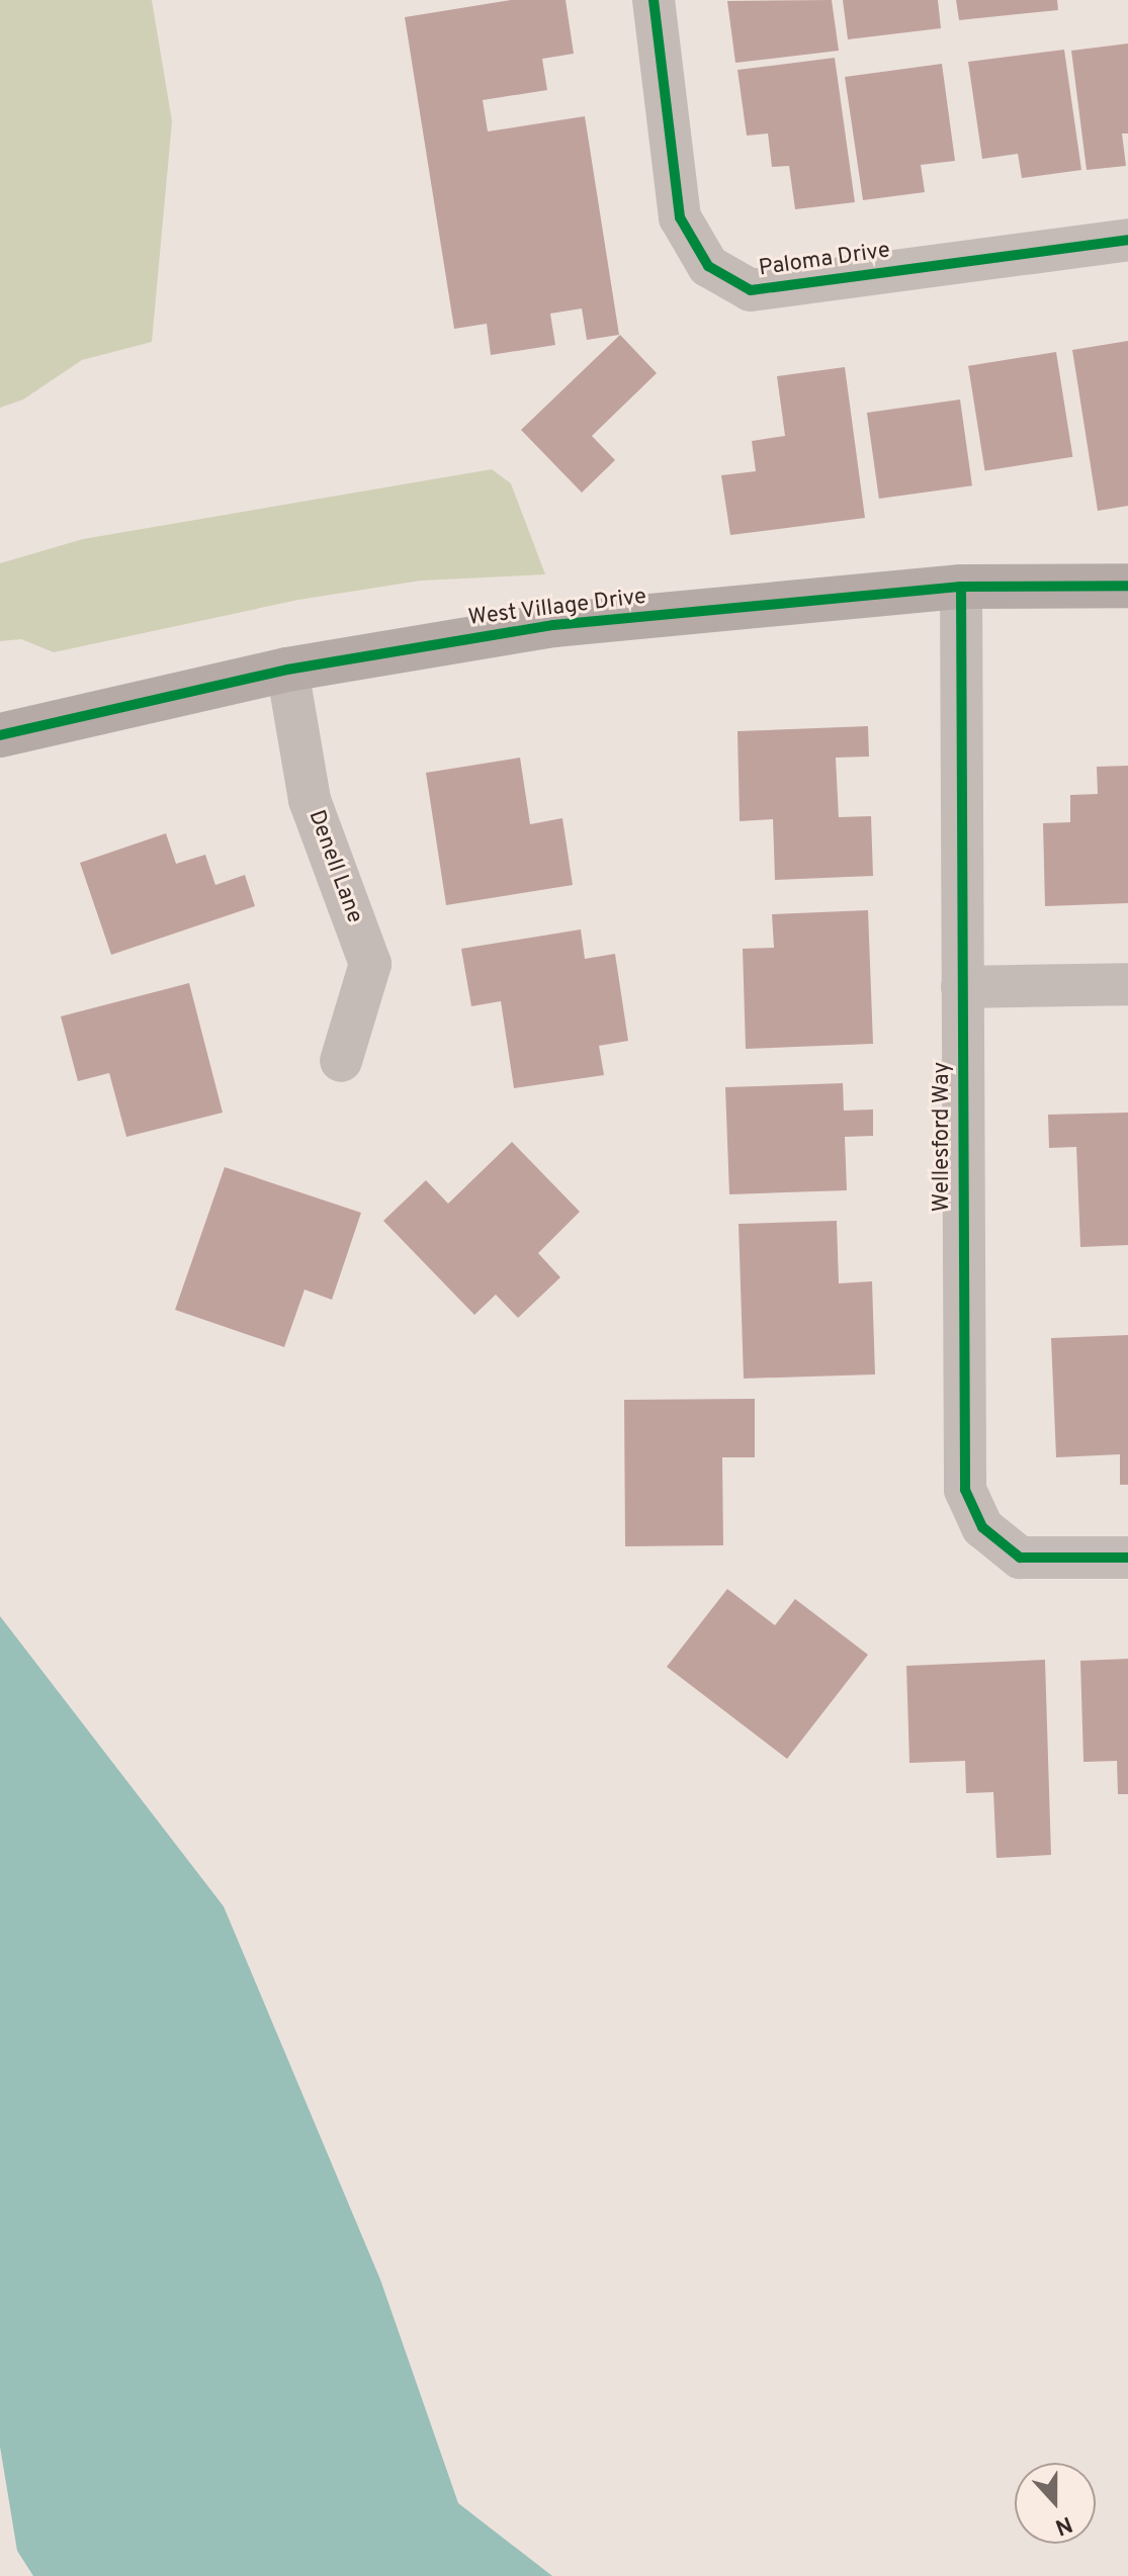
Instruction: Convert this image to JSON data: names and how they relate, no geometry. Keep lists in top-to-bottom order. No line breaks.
{"streets":{"street":["Paloma Drive","West Village Drive","Denell Lane","Wellesford Way"]},"crossings":[["West Village Drive","Denell Lane"],["West Village Drive","Wellesford Way"]],"north":"bottom"}
